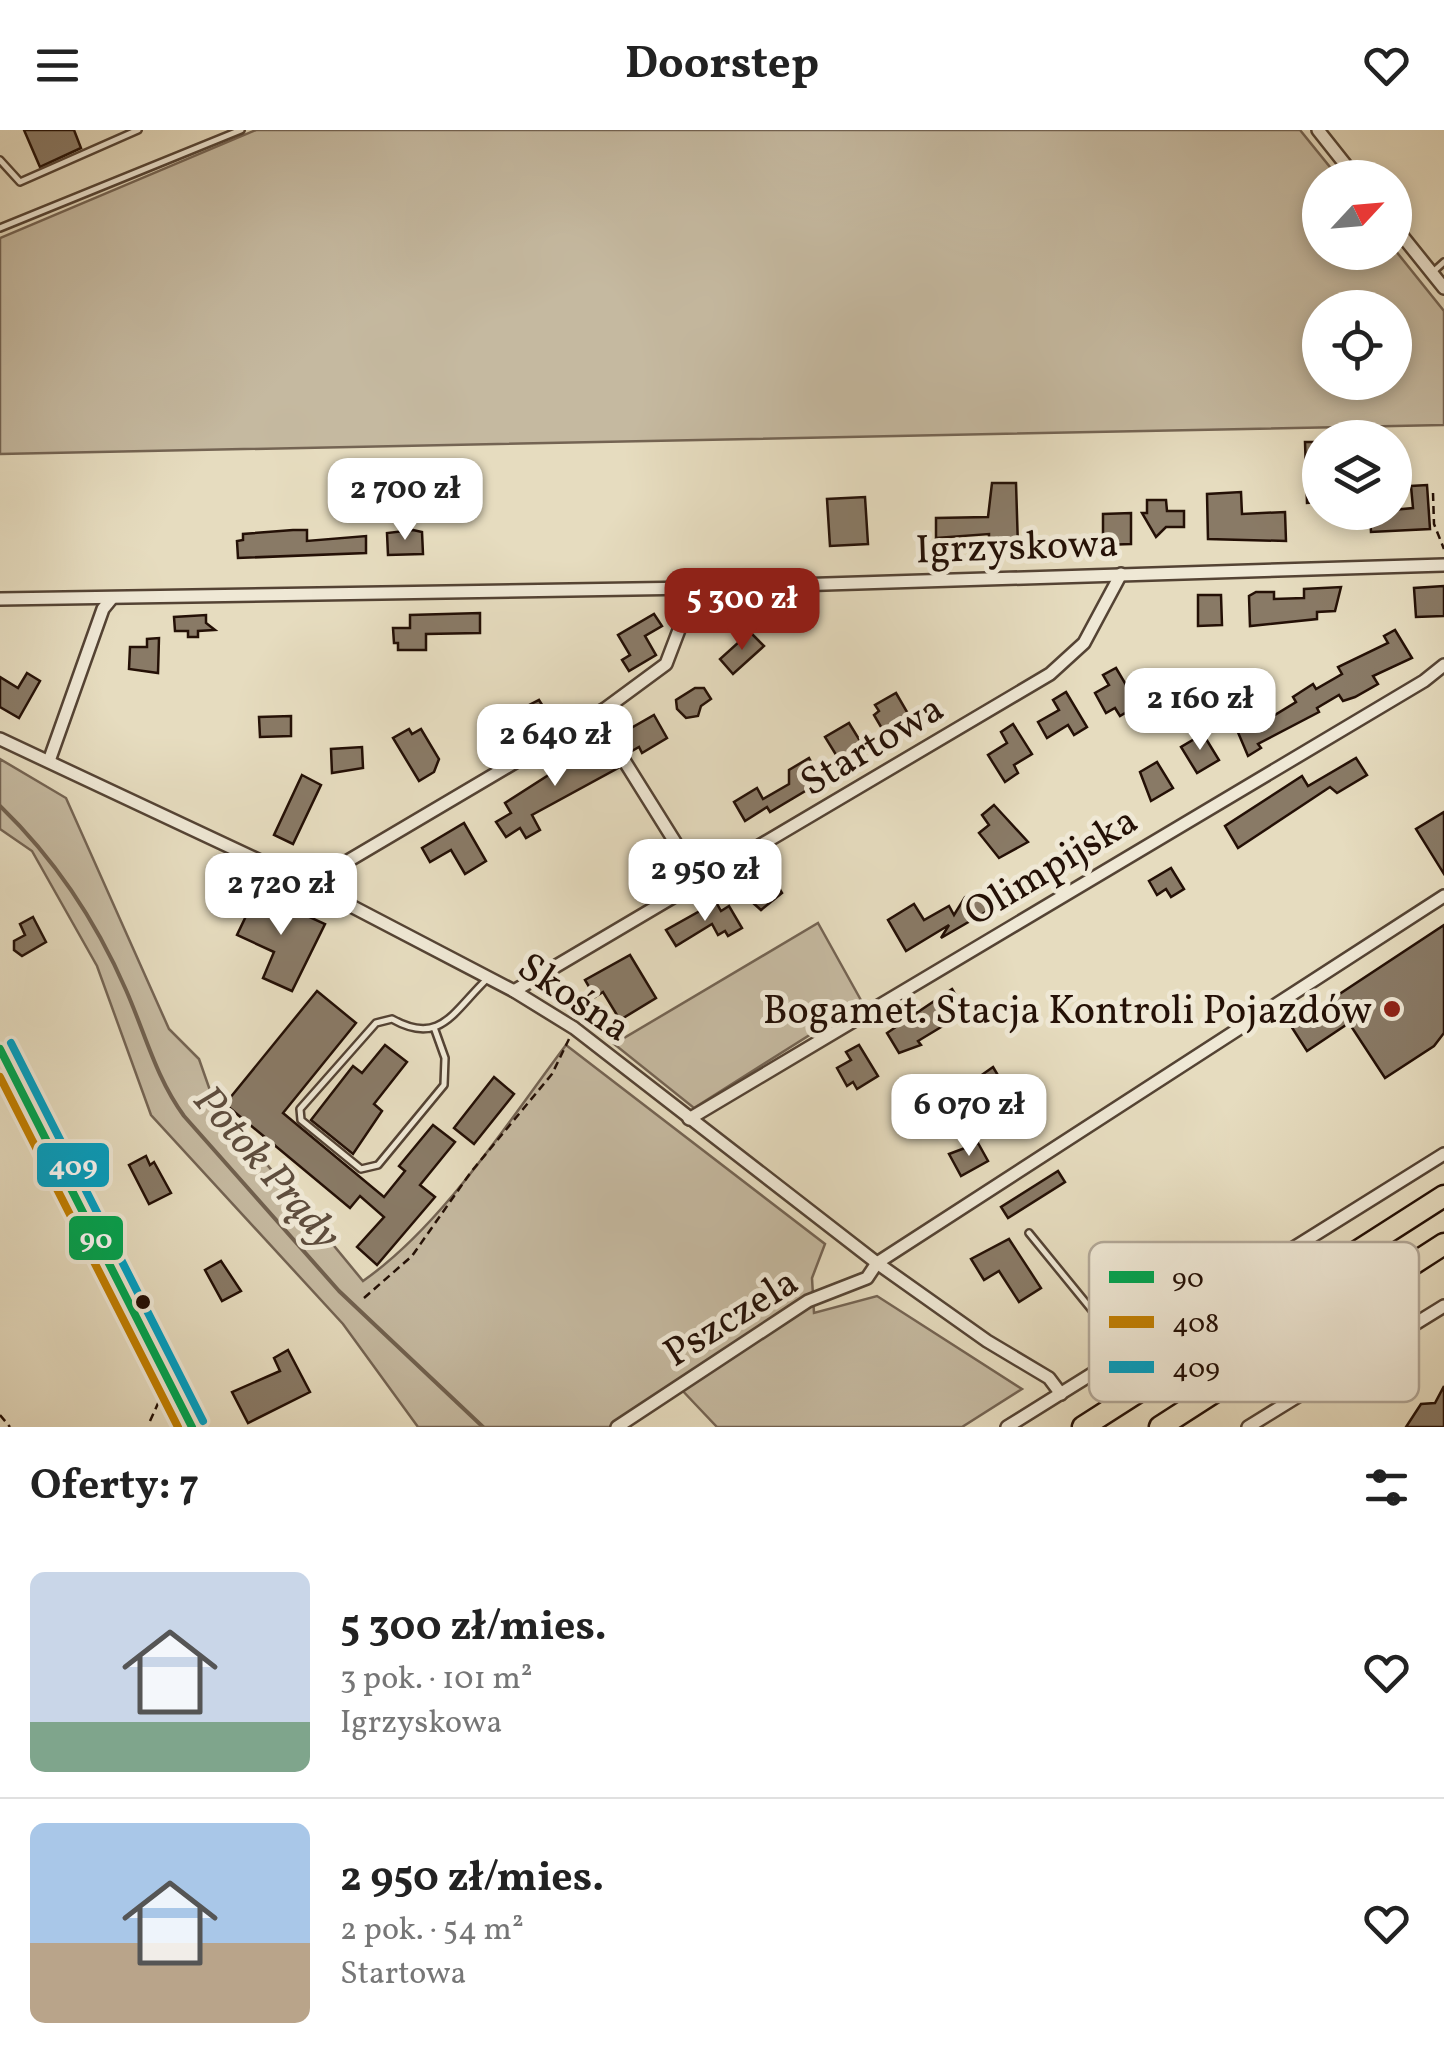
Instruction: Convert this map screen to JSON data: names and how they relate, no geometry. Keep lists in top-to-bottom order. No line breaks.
{"streets":{"street":["Igrzyskowa","Startowa","Olimpijska","Skośna","Pszczela"]},"crossings":[["Igrzyskowa","Startowa"],["Startowa","Skośna"],["Olimpijska","Skośna"],["Skośna","Pszczela"]],"water":["Potok Prądy"],"places":["Bogamet. Stacja Kontroli Pojazdów"],"lines":["transit line 409","transit line 90","transit line 408"],"legend":["90","408","409"],"north":"top right","page":{"header":"Doorstep","price":["2 700 zł","5 300 zł","2 160 zł","2 640 zł","2 950 zł","2 720 zł","6 070 zł"],"heading":"Oferty: 7","list":[{"name":"5 300 zł/mies.","note":"3 pok. · 101 m² · Igrzyskowa"},{"name":"2 950 zł/mies.","note":"2 pok. · 54 m² · Startowa"}]}}
